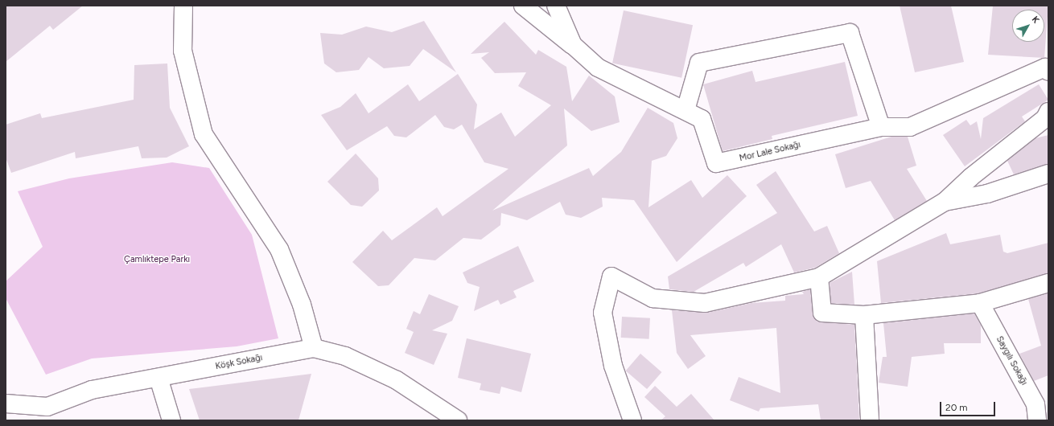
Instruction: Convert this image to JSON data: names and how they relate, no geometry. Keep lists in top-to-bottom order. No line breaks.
{"streets":{"street":["Mor Lale Sokağı","Saygılı Sokağı","Köşk Sokağı"]},"parks":["Çamlıktepe Parkı"],"scale_bar":"20 m","north":"top right"}
